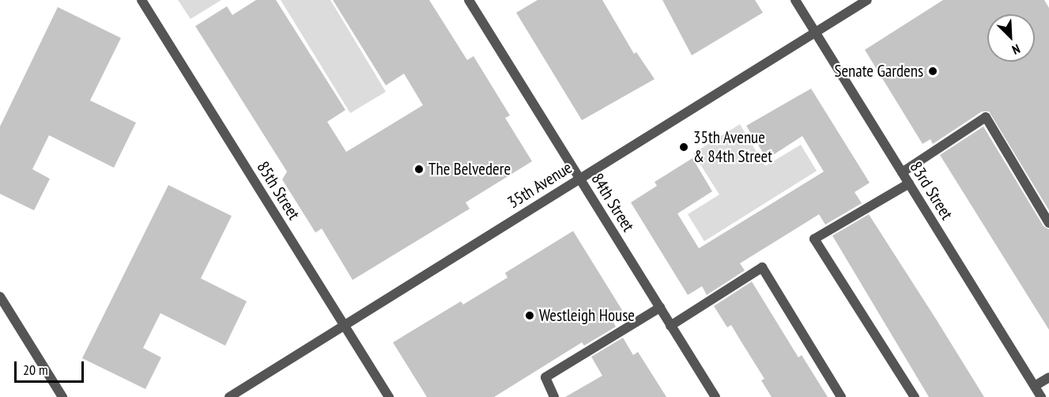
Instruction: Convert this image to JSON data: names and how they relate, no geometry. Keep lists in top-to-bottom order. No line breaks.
{"streets":{"street":["35th Avenue","85th Street","83rd Street","84th Street"]},"crossings":[["35th Avenue","85th Street"],["35th Avenue","83rd Street"],["35th Avenue","84th Street"]],"places":["Senate Gardens","35th Avenue & 84th Street","The Belvedere","Westleigh House"],"scale_bar":"20 m","north":"bottom right"}
